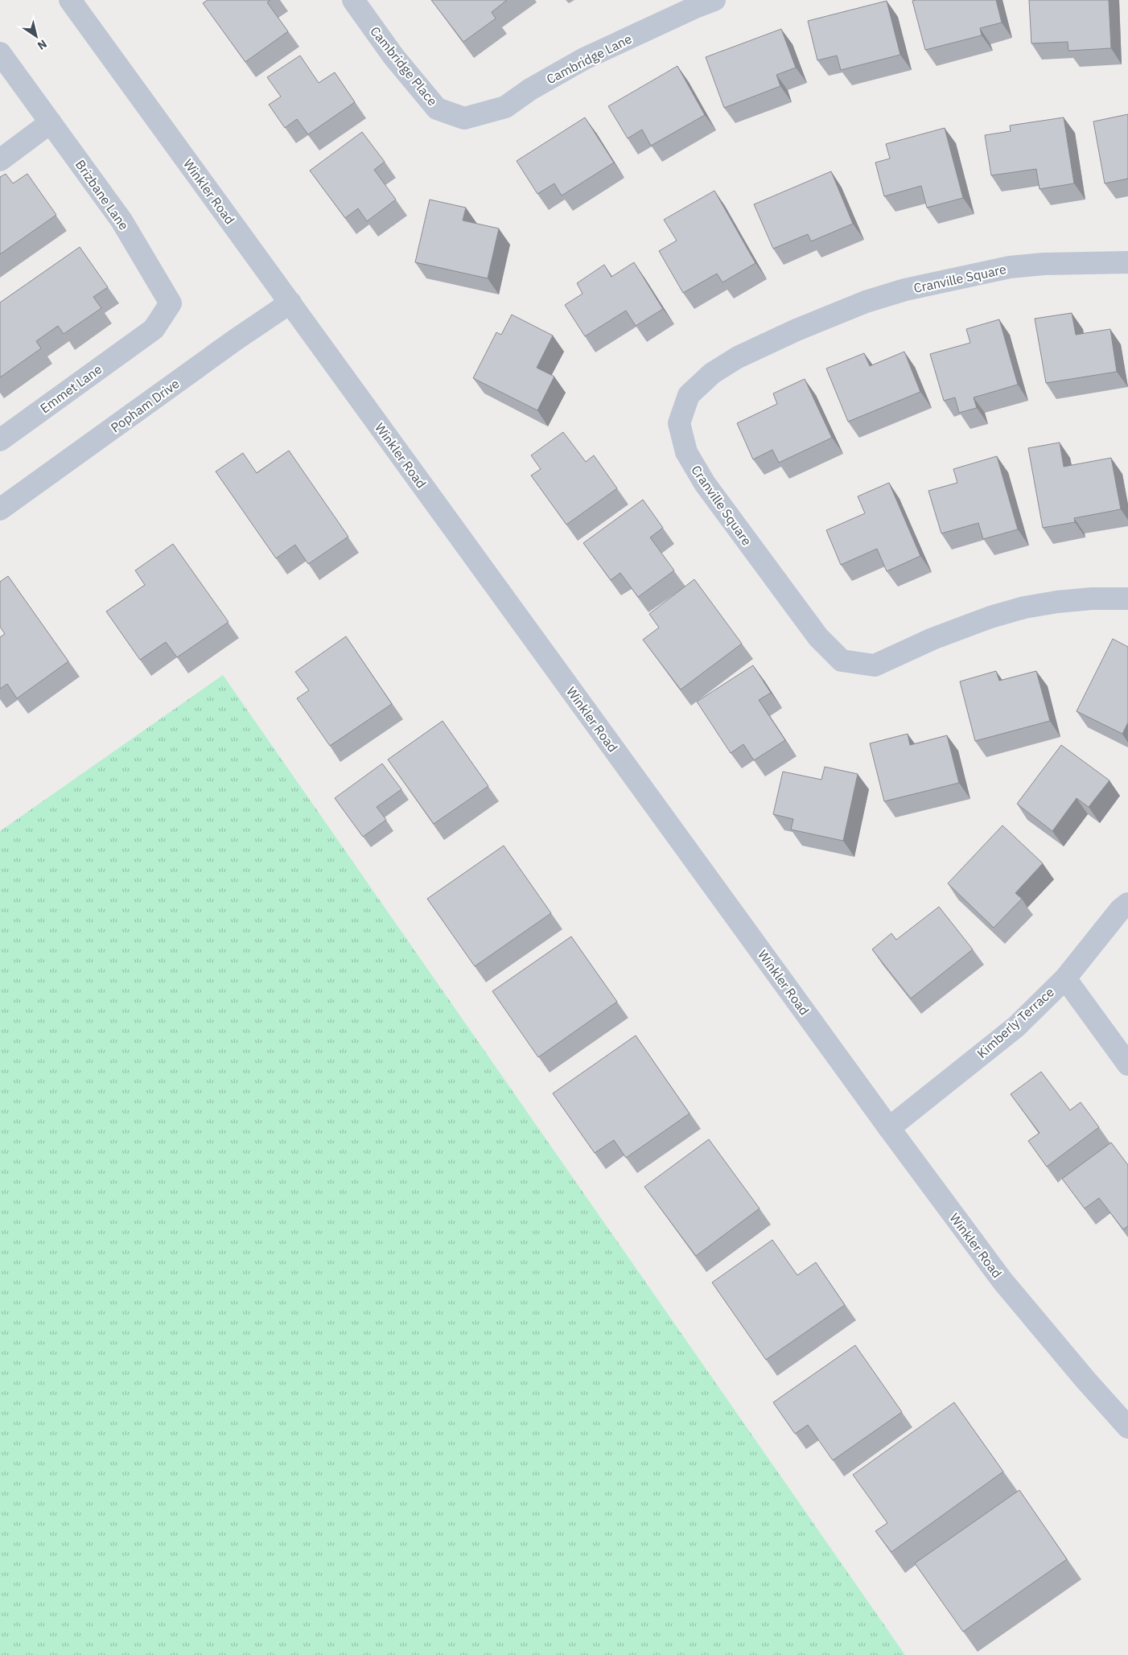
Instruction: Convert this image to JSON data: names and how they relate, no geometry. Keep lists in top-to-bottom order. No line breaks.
{"streets":{"street":["Cambridge Lane","Cambridge Place","Winkler Road","Brizbane Lane","Cranville Square","Emmet Lane","Popham Drive","Kimberly Terrace"]},"crossings":[["Cambridge Lane","Cambridge Place"],["Winkler Road","Popham Drive"],["Winkler Road","Kimberly Terrace"],["Brizbane Lane","Emmet Lane"]],"north":"bottom right"}
